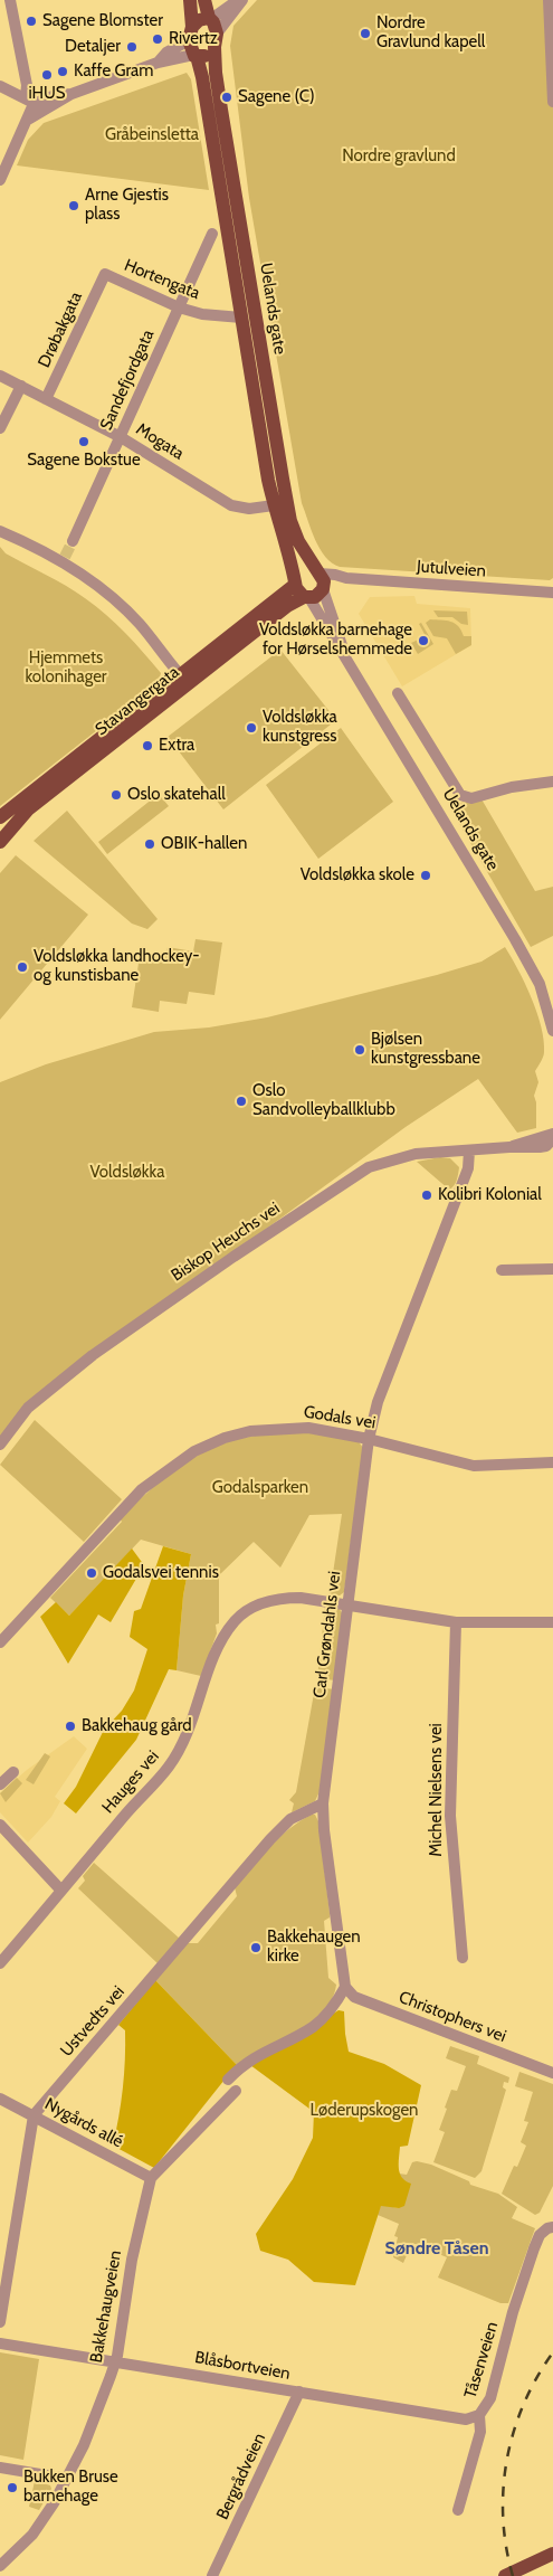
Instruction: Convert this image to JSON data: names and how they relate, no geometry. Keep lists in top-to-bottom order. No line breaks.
{"streets":{"main road":["Uelands gate","Stavangergata"],"street":["Hortengata","Drøbakgata","Sandefjordgata","Mogata","Jutulveien","Biskop Heuchs vei","Godals vei","Carl Grøndahls vei","Hauges vei","Michel Nielsens vei","Christophers vei","Ustvedts vei","Nygårds allé","Bakkehaugveien","Tåsenveien","Blåsbortveien","Bergrådveien"]},"crossings":[["Hortengata","Uelands gate"],["Hortengata","Drøbakgata"],["Hortengata","Sandefjordgata"],["Uelands gate","Mogata"],["Uelands gate","Jutulveien"],["Uelands gate","Stavangergata"],["Drøbakgata","Mogata"],["Sandefjordgata","Mogata"],["Jutulveien","Stavangergata"],["Biskop Heuchs vei","Carl Grøndahls vei"],["Godals vei","Carl Grøndahls vei"],["Carl Grøndahls vei","Hauges vei"],["Carl Grøndahls vei","Christophers vei"],["Carl Grøndahls vei","Ustvedts vei"],["Hauges vei","Michel Nielsens vei"],["Ustvedts vei","Nygårds allé"],["Nygårds allé","Bakkehaugveien"],["Bakkehaugveien","Blåsbortveien"],["Tåsenveien","Blåsbortveien"],["Blåsbortveien","Bergrådveien"]],"districts":["Søndre Tåsen"],"parks":["Gråbeinsletta","Nordre gravlund","Hjemmets kolonihager","Voldsløkka","Godalsparken","Løderupskogen"],"places":["Sagene Blomster","Nordre Gravlund kapell","Rivertz","Detaljer","Kaffe Gram","iHUS","Sagene (C)","Arne Gjestis plass","Sagene Bokstue","Voldsløkka barnehage for Hørselshemmede","Voldsløkka kunstgress","Extra","Oslo skatehall","OBIK-hallen","Voldsløkka skole","Voldsløkka landhockey- og kunstisbane","Bjølsen kunstgressbane","Oslo Sandvolleyballklubb","Kolibri Kolonial","Godalsvei tennis","Bakkehaug gård","Bakkehaugen kirke","Bukken Bruse barnehage"]}
